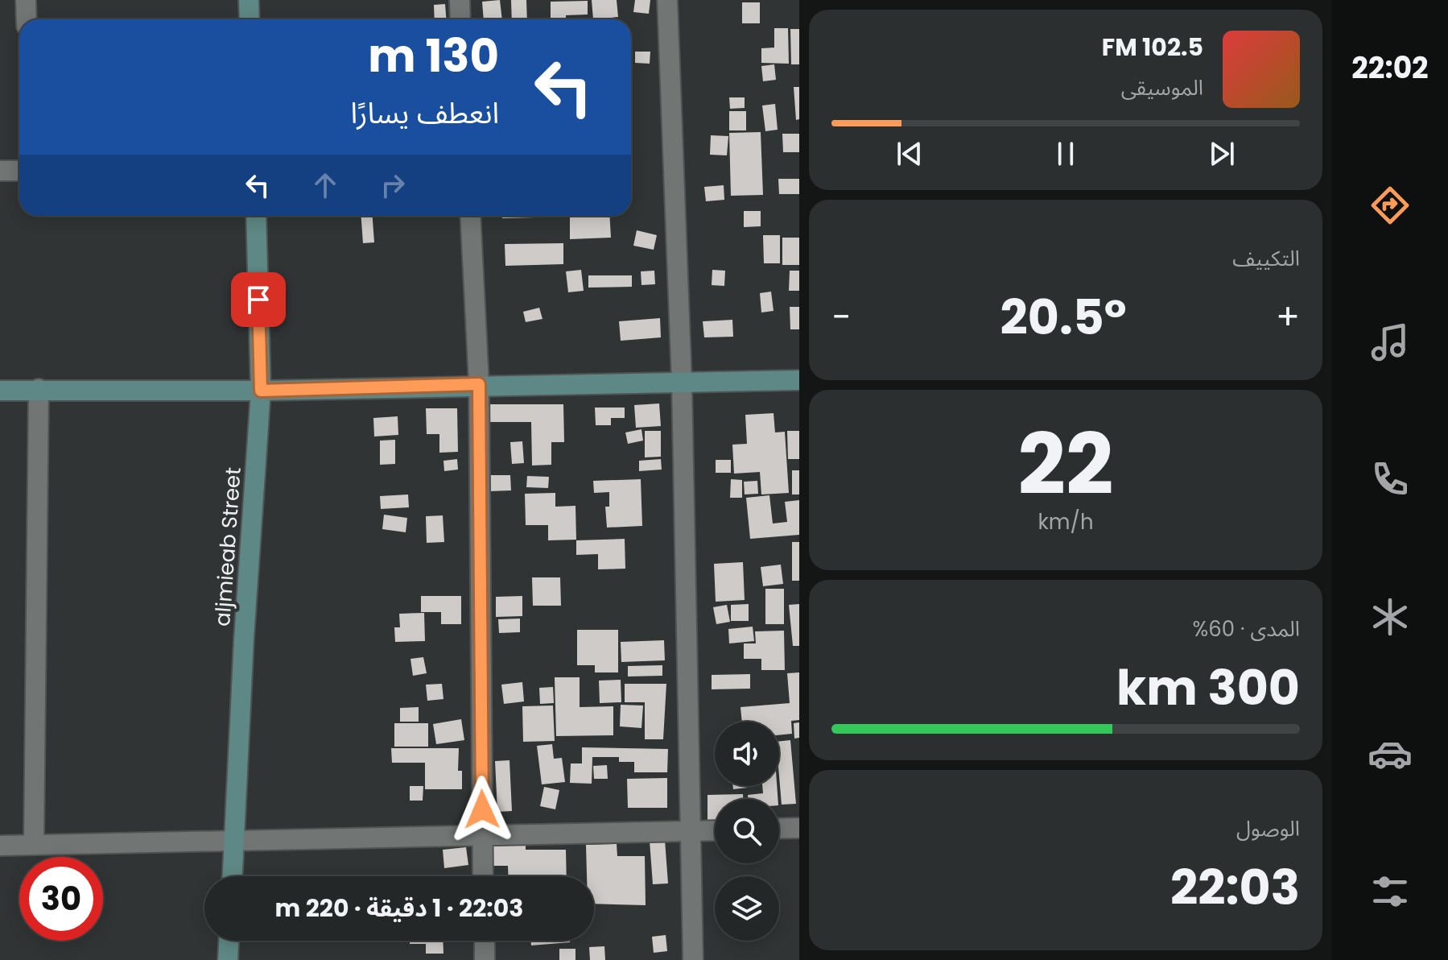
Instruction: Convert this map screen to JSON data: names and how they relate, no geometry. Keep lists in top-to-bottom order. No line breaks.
{"streets":{"street":["aljmieab Street"]},"page":{"tabs":"22:02","turn":["130 m","انعطف يسارًا"],"song":["102.5 FM","الموسيقى"],"tile":["التكييف",["22","km/h"],["المدى · 60%","300 km"],["الوصول","22:03"]],"heat":["−","20.5°","+"],"limit":"30","trip":"22:03 · 1 دقيقة · 220 m"}}
